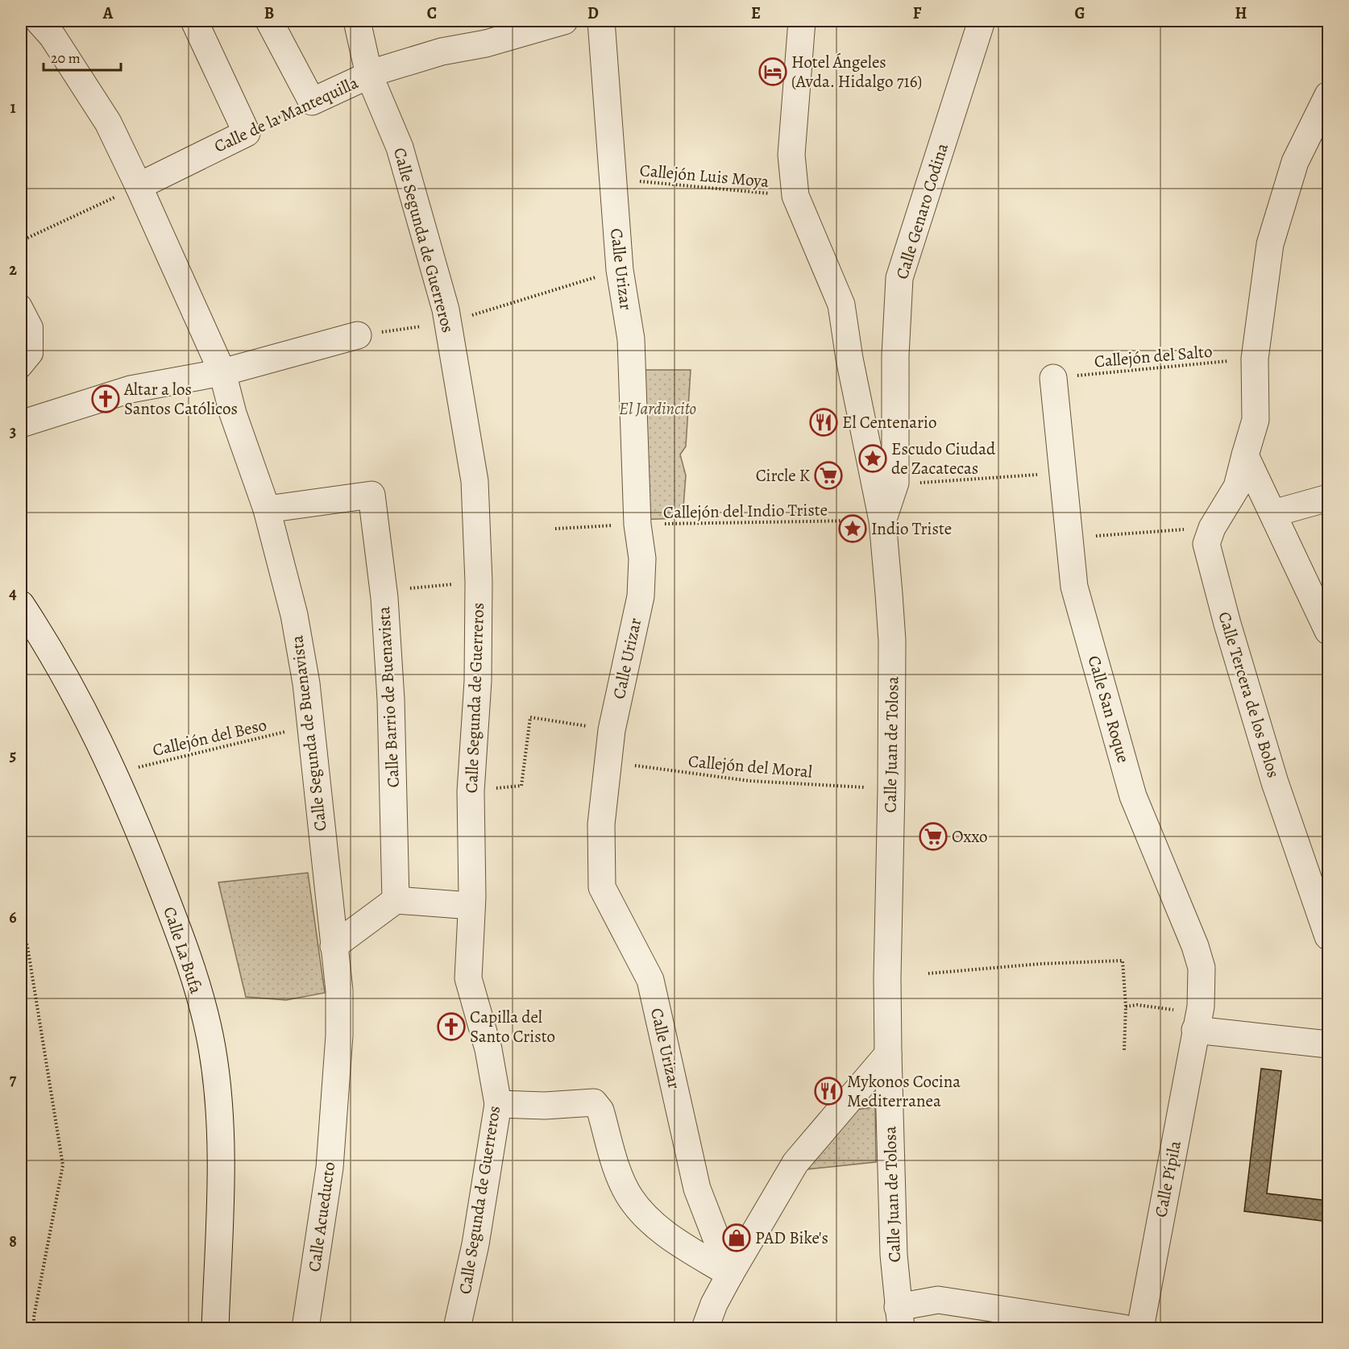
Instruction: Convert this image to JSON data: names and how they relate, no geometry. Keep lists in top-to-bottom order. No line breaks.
{"streets":{"street":["Calle de la Mantequilla","Calle Genaro Codina","Calle Segunda de Guerreros","Calle Urizar","Calle Tercera de los Bolos","Calle Barrio de Buenavista","Calle San Roque","Calle Segunda de Buenavista","Calle Juan de Tolosa","Calle La Bufa","Calle Pípila","Calle Acueducto"],"path":["Callejón Luis Moya","Callejón del Salto","Callejón del Indio Triste","Callejón del Beso","Callejón del Moral"]},"crossings":[["Calle de la Mantequilla","Calle Segunda de Guerreros"],["Calle de la Mantequilla","Calle Segunda de Buenavista"],["Callejón Luis Moya","Calle Urizar"],["Callejón Luis Moya","Calle Juan de Tolosa"],["Calle Genaro Codina","Callejón del Indio Triste"],["Calle Genaro Codina","Calle Juan de Tolosa"],["Calle Urizar","Callejón del Indio Triste"],["Calle Urizar","Callejón del Moral"],["Callejón del Salto","Calle Tercera de los Bolos"],["Callejón del Salto","Calle San Roque"],["Callejón del Indio Triste","Calle Juan de Tolosa"],["Calle Barrio de Buenavista","Calle Segunda de Buenavista"],["Calle San Roque","Calle Pípila"],["Calle Segunda de Buenavista","Callejón del Beso"],["Calle Segunda de Buenavista","Calle Acueducto"],["Callejón del Beso","Calle La Bufa"],["Calle Juan de Tolosa","Callejón del Moral"]],"parks":["El Jardincito"],"places":{"hotel":["Hotel Ángeles (Avda. Hidalgo 716)"],"church":["Altar a los Santos Católicos","Capilla del Santo Cristo"],"restaurant":["El Centenario","Mykonos Cocina Mediterranea"],"place":["Escudo Ciudad de Zacatecas","Indio Triste"],"supermarket":["Circle K","Oxxo"],"shop":["PAD Bike's"]},"scale_bar":"20 m","grid":{"columns":["A","B","C","D","E","F","G","H"],"rows":["1","2","3","4","5","6","7","8"]}}
